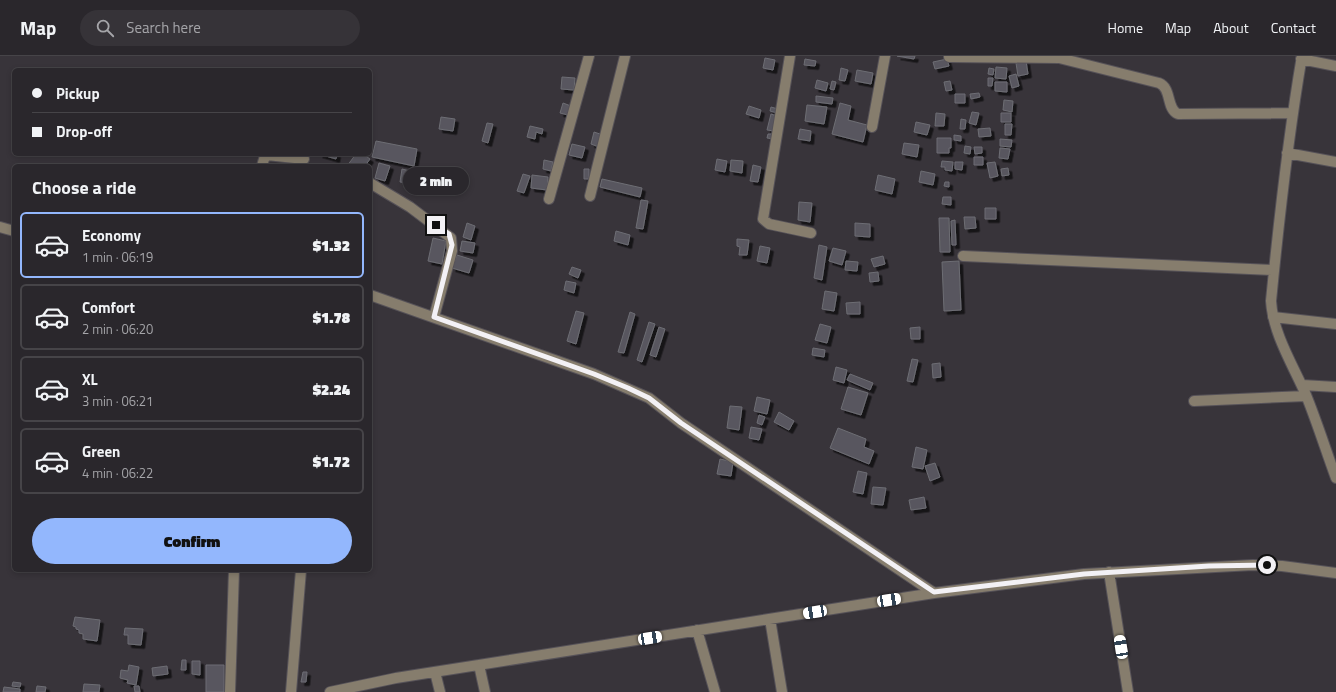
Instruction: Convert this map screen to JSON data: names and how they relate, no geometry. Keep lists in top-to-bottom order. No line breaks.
{"page":{"header":"Map","search":"Search here","nav":["Home","Map","About","Contact"],"banner":["Pickup","Drop-off"],"heading":"Choose a ride","bubble":"2 min","list":[{"name":"Economy","note":"1 min · 06:19","value":"$1.32"},{"name":"Comfort","note":"2 min · 06:20","value":"$1.78"},{"name":"XL","note":"3 min · 06:21","value":"$2.24"},{"name":"Green","note":"4 min · 06:22","value":"$1.72"}],"buttons":"Confirm"}}
